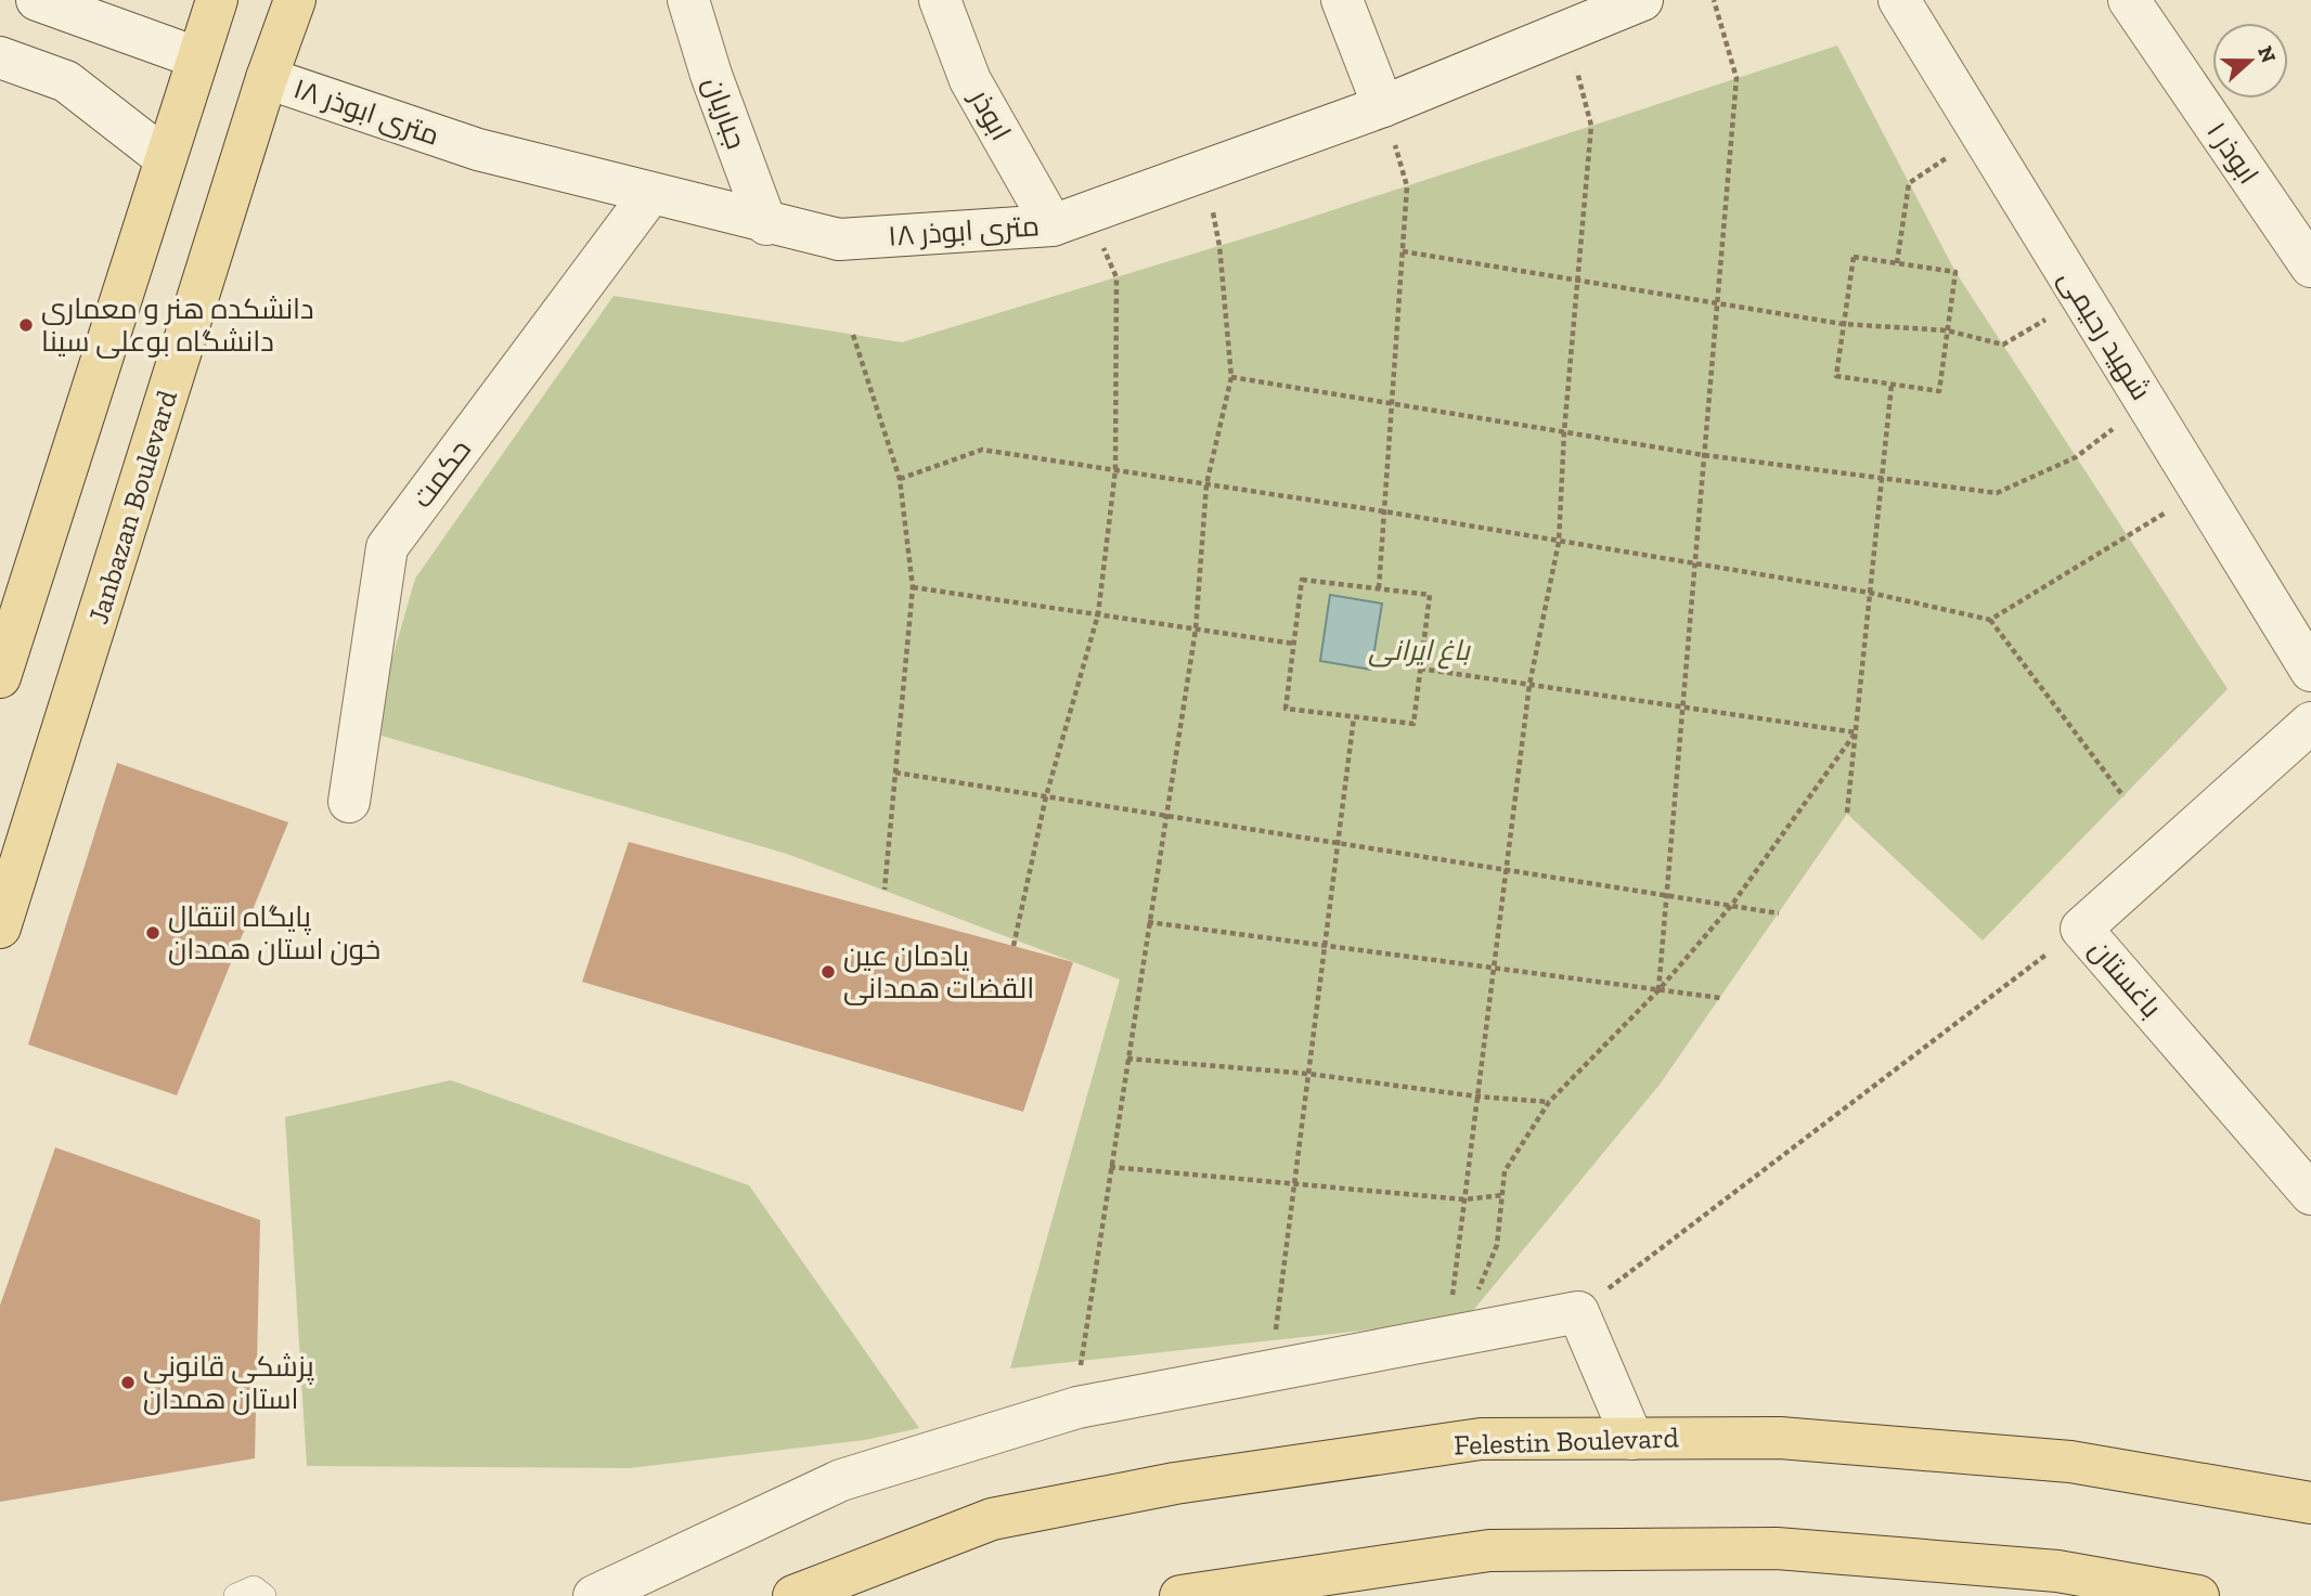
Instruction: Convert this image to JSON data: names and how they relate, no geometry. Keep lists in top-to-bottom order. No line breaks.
{"streets":{"main road":["Janbazan Boulevard","Felestin Boulevard"],"street":["۱۸ متری ابوذر","جباریان","ابوذر","ابوذر ۱","شهید رحیمی","حکمت","باغستان"]},"crossings":[["۱۸ متری ابوذر","جباریان"],["۱۸ متری ابوذر","ابوذر"],["۱۸ متری ابوذر","حکمت"],["۱۸ متری ابوذر","Janbazan Boulevard"]],"parks":["باغ ایرانی"],"places":["دانشکده هنر و معماری دانشگاه بوعلی سینا","پایگاه انتقال خون استان همدان","یادمان عین القضات همدانی","پزشکی قانونی استان همدان"],"north":"right"}
